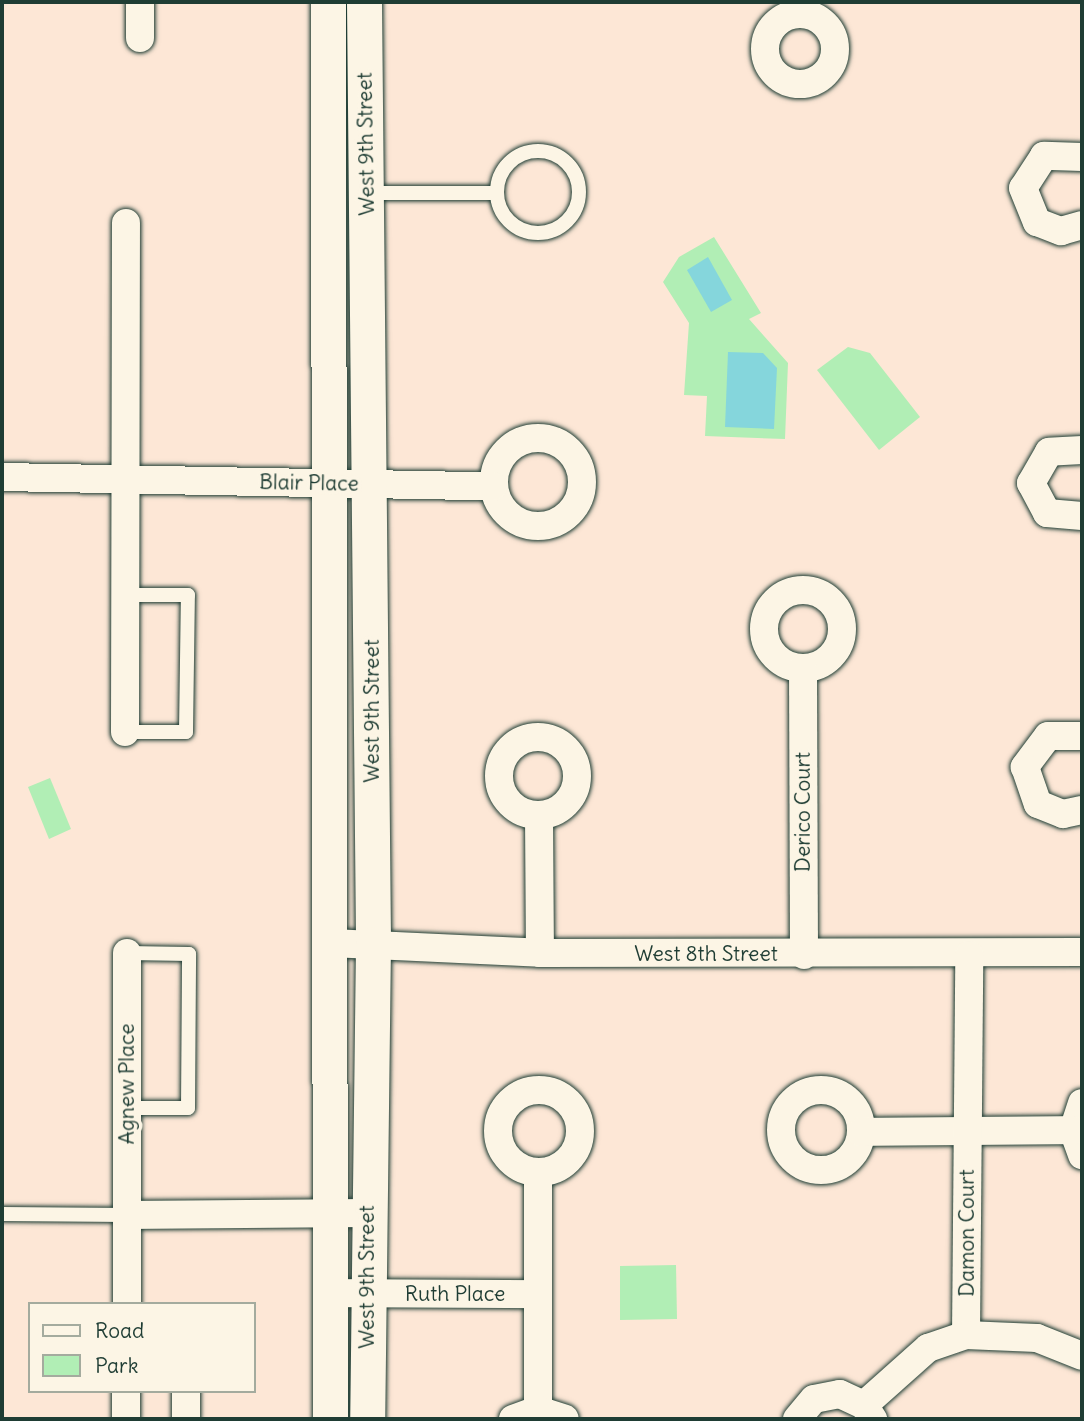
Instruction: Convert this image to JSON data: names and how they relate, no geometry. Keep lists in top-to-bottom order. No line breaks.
{"streets":{"street":["West 9th Street","Blair Place","Derico Court","West 8th Street","Agnew Place","Damon Court","Ruth Place"]},"crossings":[["West 9th Street","Blair Place"],["West 9th Street","West 8th Street"],["West 9th Street","Ruth Place"],["Derico Court","West 8th Street"],["West 8th Street","Damon Court"]],"legend":["Road","Park"]}
